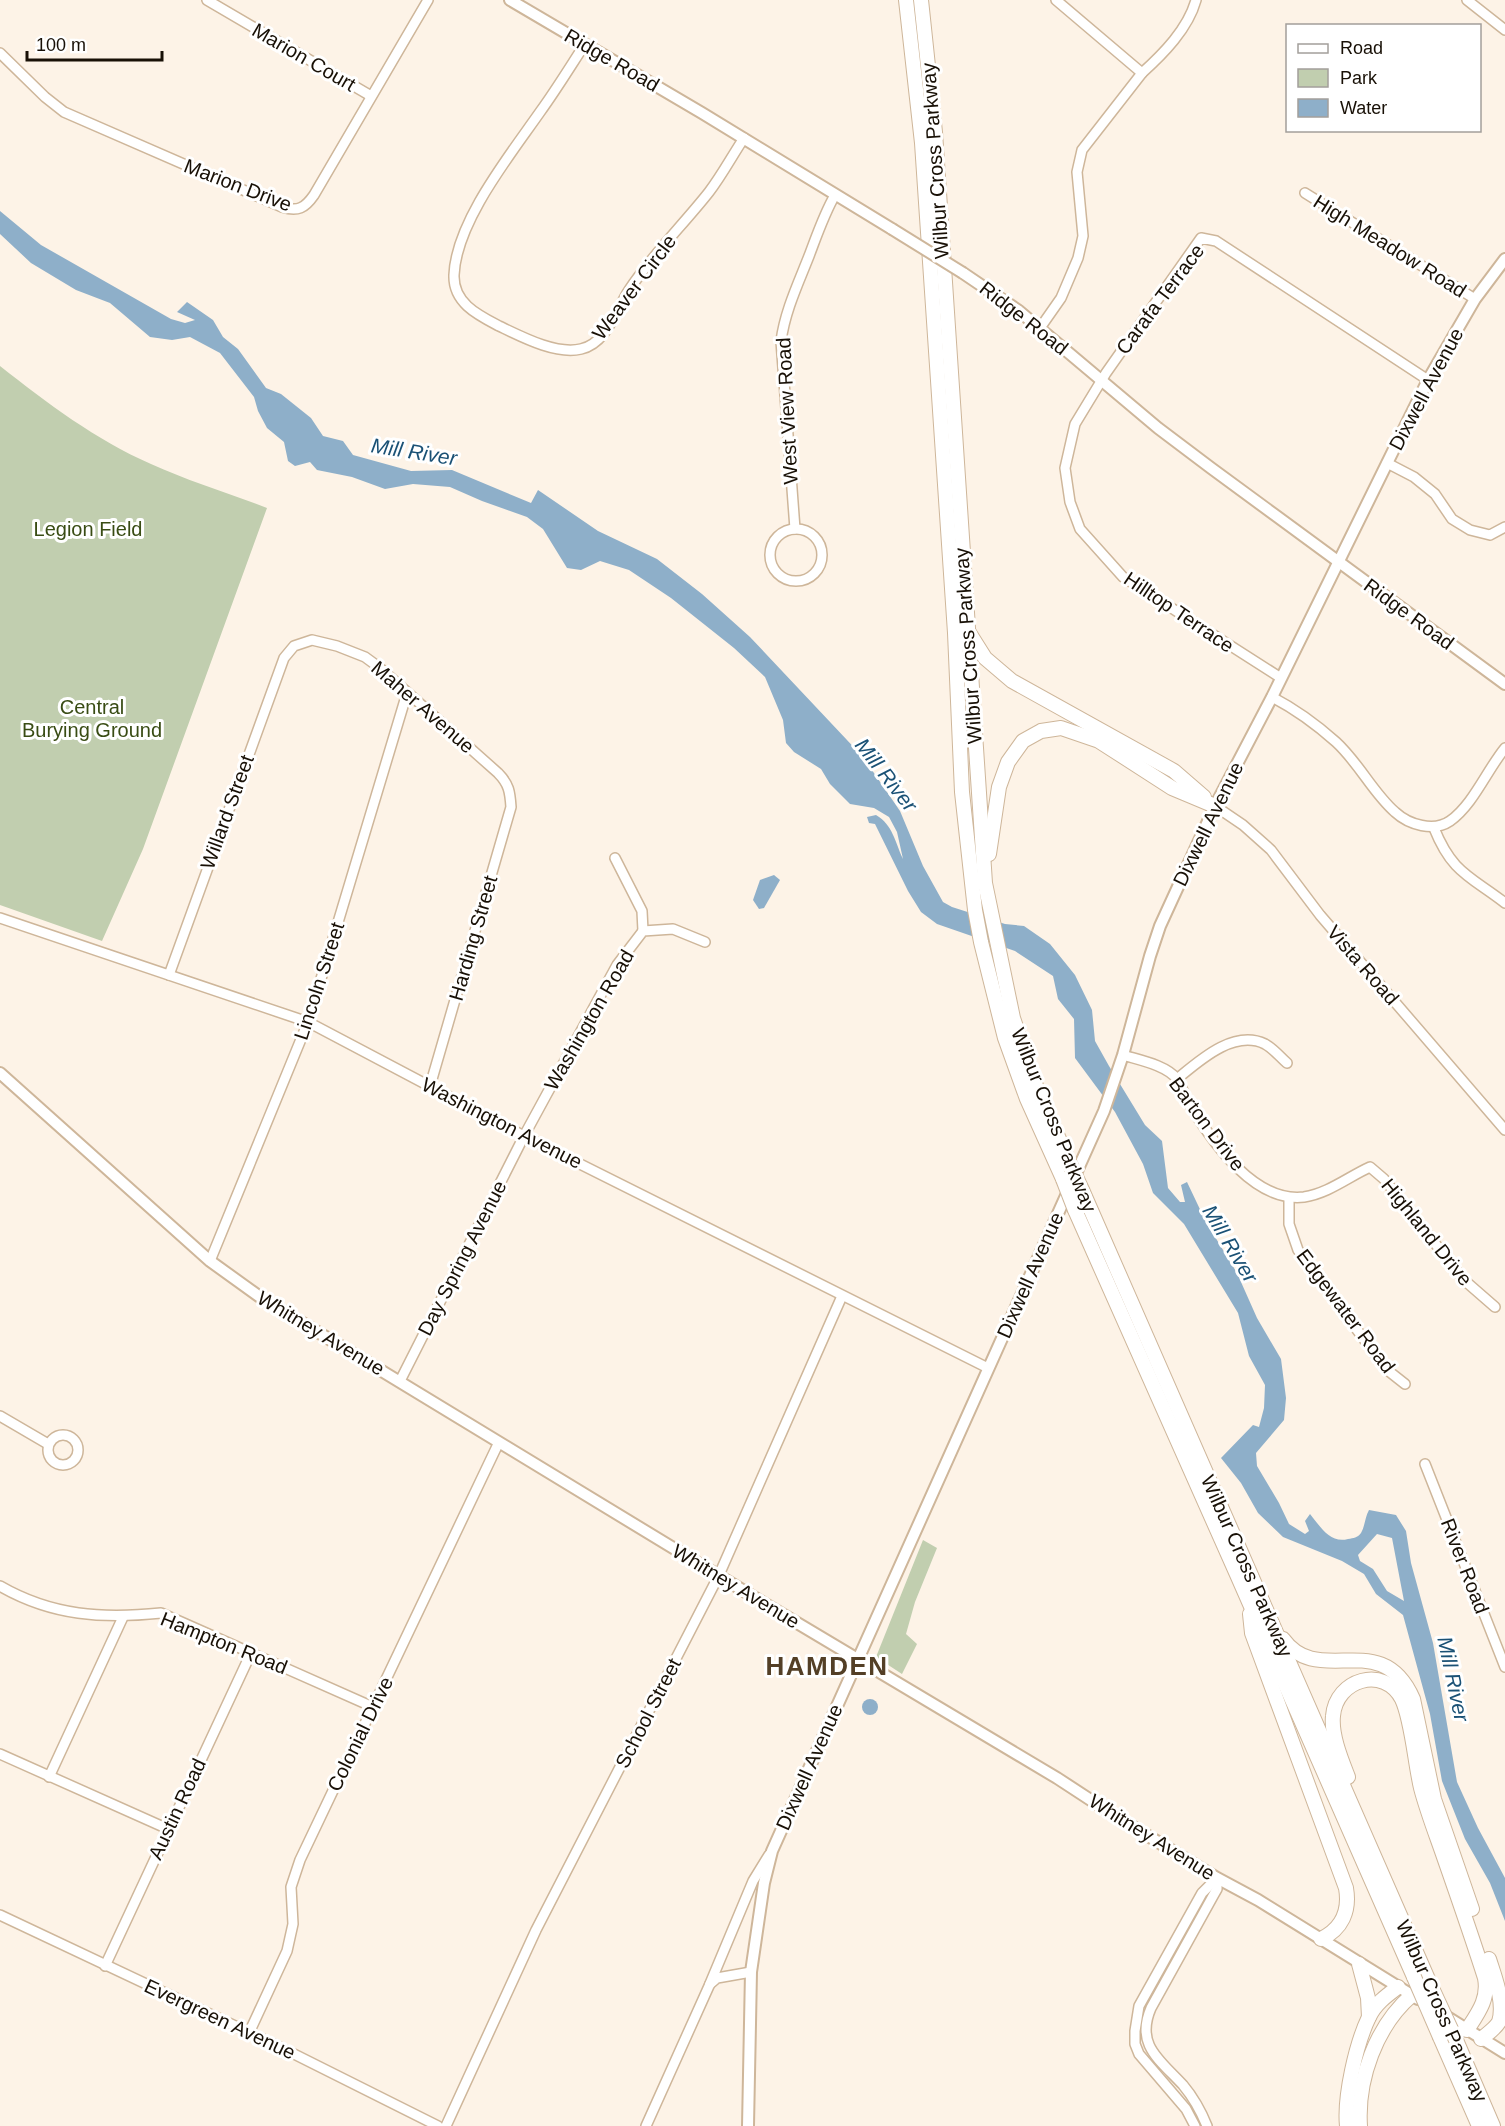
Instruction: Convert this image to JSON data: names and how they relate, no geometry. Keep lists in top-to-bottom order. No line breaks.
{"streets":{"highway":["Wilbur Cross Parkway"],"main road":["Ridge Road","Dixwell Avenue","Whitney Avenue"],"street":["Marion Court","Marion Drive","High Meadow Road","Weaver Circle","Carafa Terrace","West View Road","Hilltop Terrace","Maher Avenue","Willard Street","Harding Street","Vista Road","Lincoln Street","Washington Road","Washington Avenue","Barton Drive","Highland Drive","Day Spring Avenue","Edgewater Road","River Road","Hampton Road","School Street","Colonial Drive","Austin Road","Evergreen Avenue"]},"crossings":[["Marion Court","Marion Drive"],["Ridge Road","Weaver Circle"],["Ridge Road","Carafa Terrace"],["Ridge Road","Dixwell Avenue"],["Ridge Road","West View Road"],["High Meadow Road","Dixwell Avenue"],["Carafa Terrace","Dixwell Avenue"],["Carafa Terrace","Hilltop Terrace"],["Dixwell Avenue","Hilltop Terrace"],["Dixwell Avenue","Vista Road"],["Dixwell Avenue","Washington Avenue"],["Dixwell Avenue","Barton Drive"],["Dixwell Avenue","Whitney Avenue"],["Maher Avenue","Willard Street"],["Maher Avenue","Harding Street"],["Maher Avenue","Lincoln Street"],["Willard Street","Washington Avenue"],["Harding Street","Washington Avenue"],["Lincoln Street","Washington Avenue"],["Lincoln Street","Whitney Avenue"],["Washington Road","Washington Avenue"],["Washington Road","Day Spring Avenue"],["Washington Avenue","Day Spring Avenue"],["Washington Avenue","School Street"],["Barton Drive","Highland Drive"],["Barton Drive","Edgewater Road"],["Highland Drive","Edgewater Road"],["Day Spring Avenue","Whitney Avenue"],["Whitney Avenue","School Street"],["Whitney Avenue","Colonial Drive"],["Hampton Road","Colonial Drive"],["Hampton Road","Austin Road"],["Colonial Drive","Evergreen Avenue"],["Austin Road","Evergreen Avenue"]],"districts":["HAMDEN"],"water":["Mill River"],"parks":["Legion Field","Central Burying Ground"],"legend":["Road","Park","Water"],"scale_bar":"100 m"}
